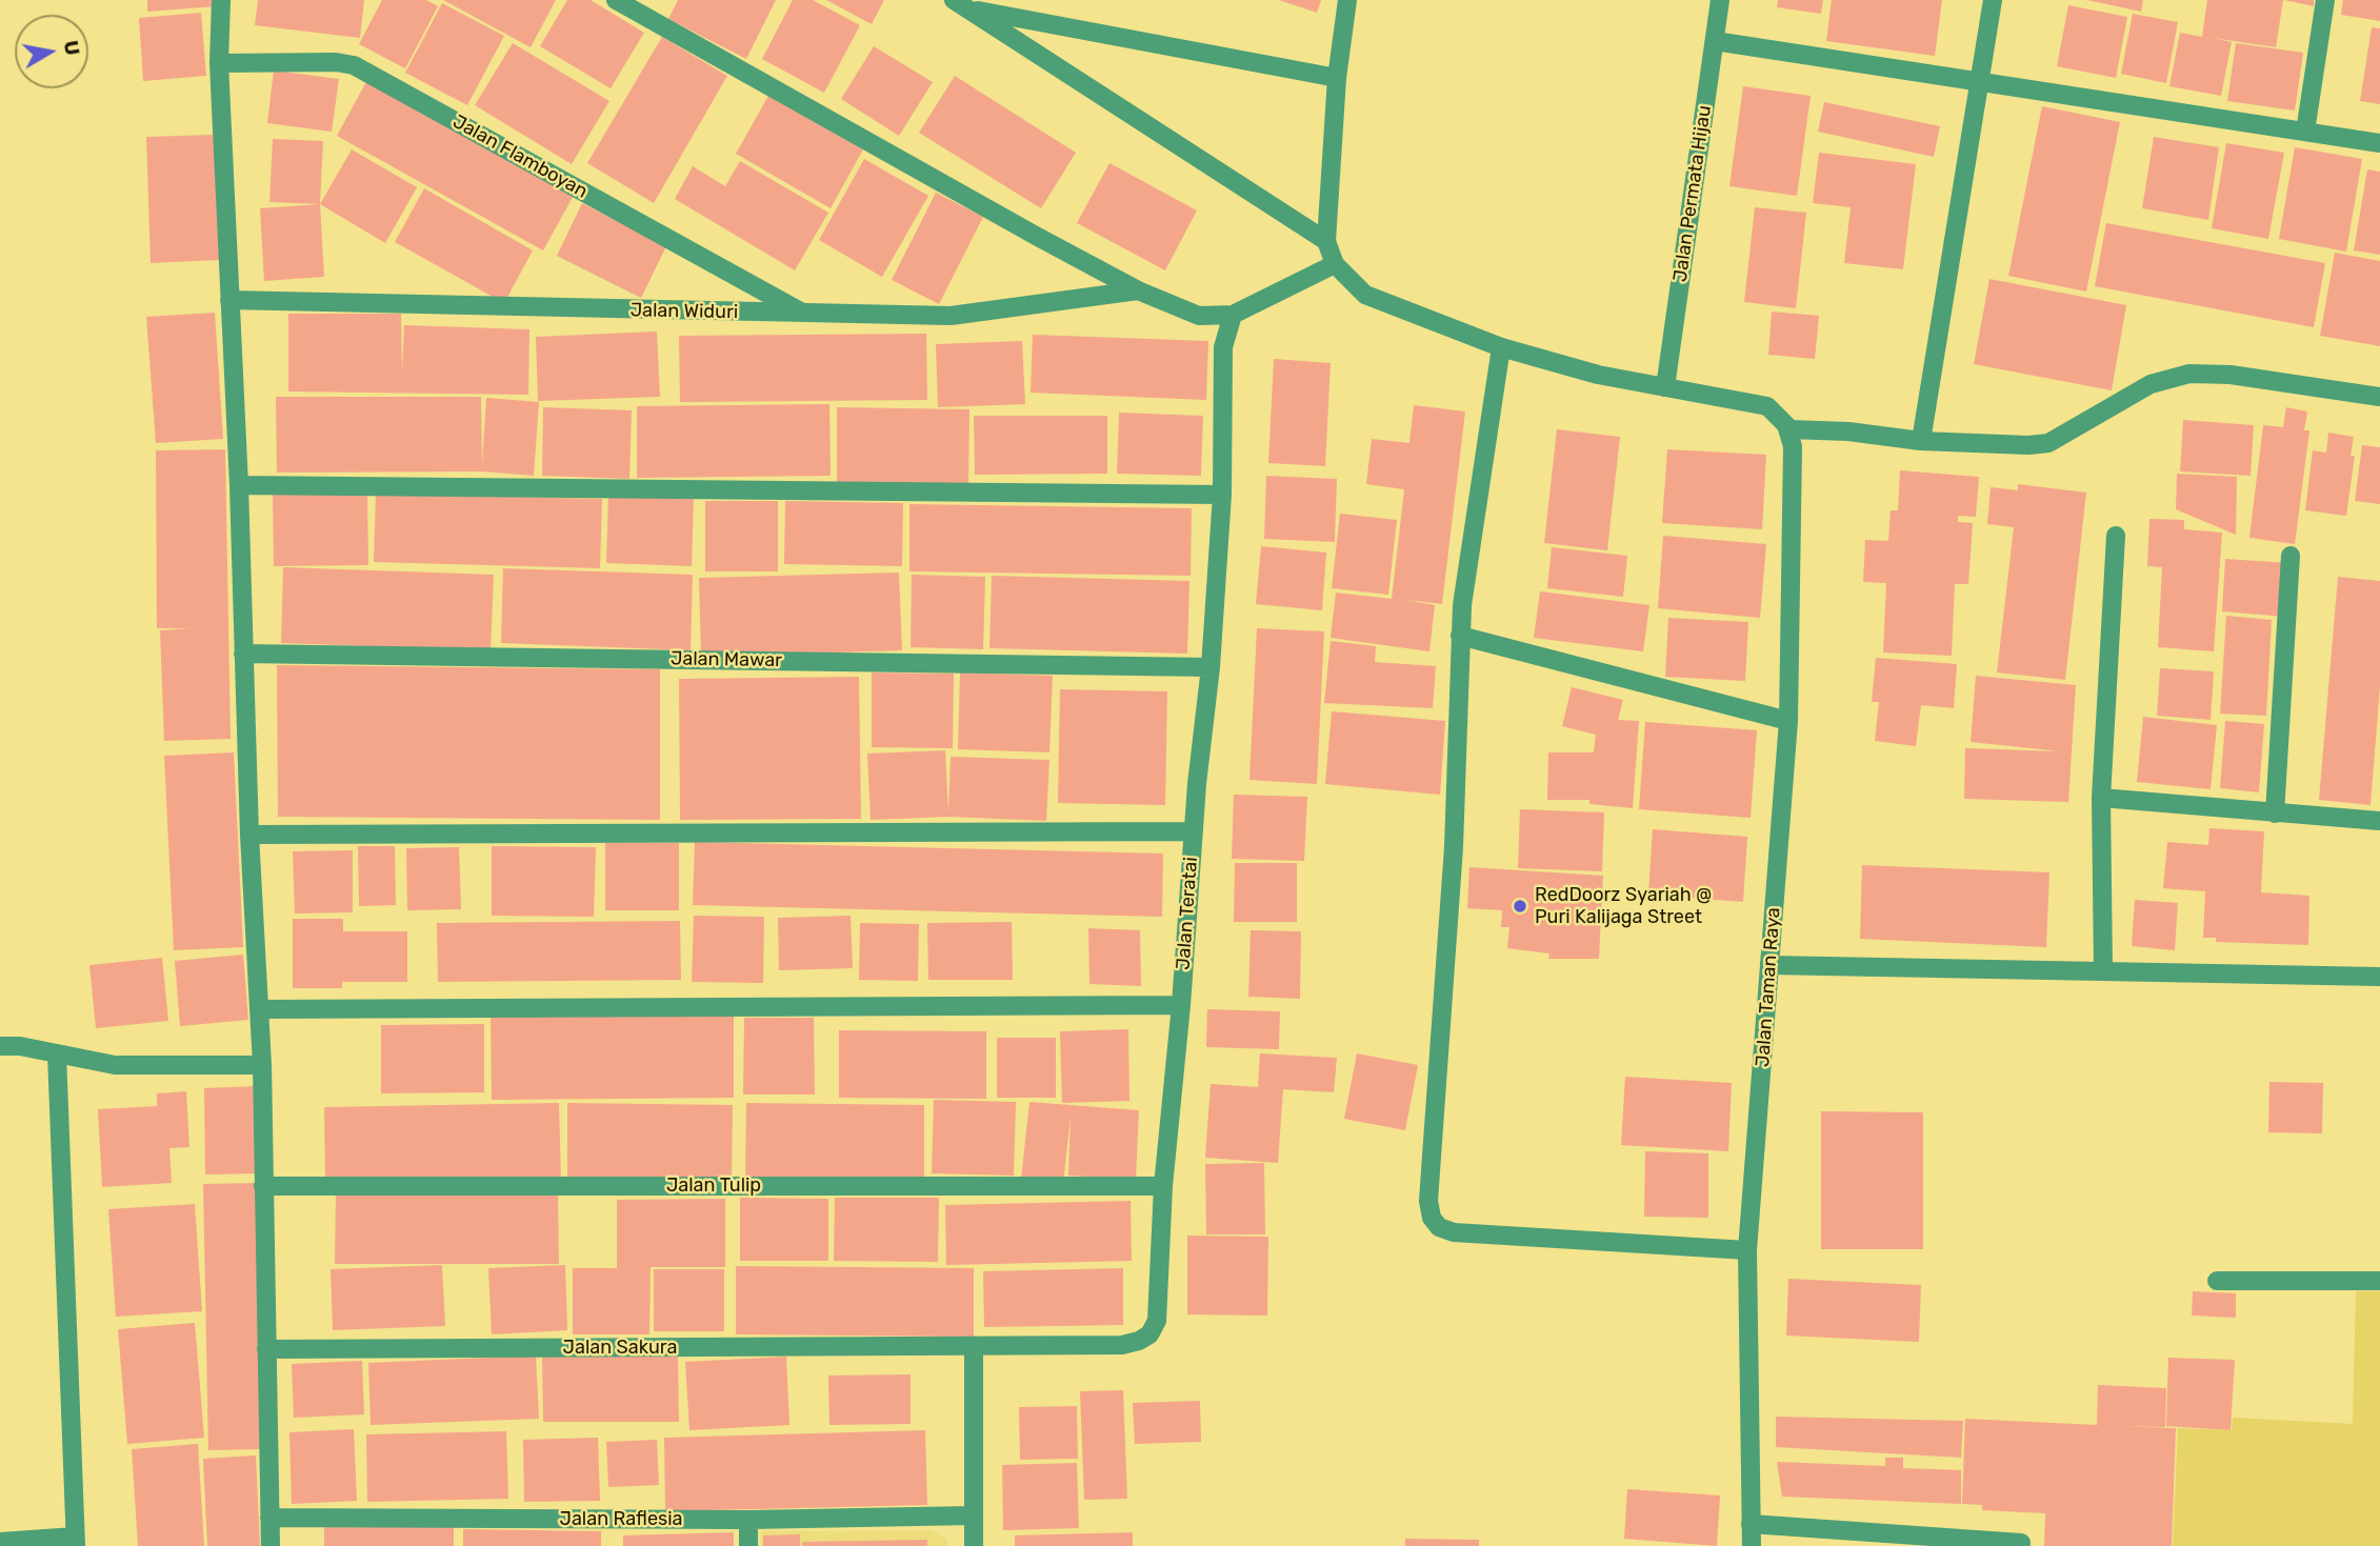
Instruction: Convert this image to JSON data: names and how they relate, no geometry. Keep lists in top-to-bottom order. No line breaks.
{"streets":{"street":["Jalan Flamboyan","Jalan Permata Hijau","Jalan Widuri","Jalan Mawar","Jalan Teratai","Jalan Taman Raya","Jalan Tulip","Jalan Sakura","Jalan Raflesia"]},"crossings":[["Jalan Flamboyan","Jalan Widuri"],["Jalan Mawar","Jalan Teratai"],["Jalan Teratai","Jalan Tulip"],["Jalan Teratai","Jalan Sakura"]],"places":["RedDoorz Syariah @ Puri Kalijaga Street"],"north":"right"}
